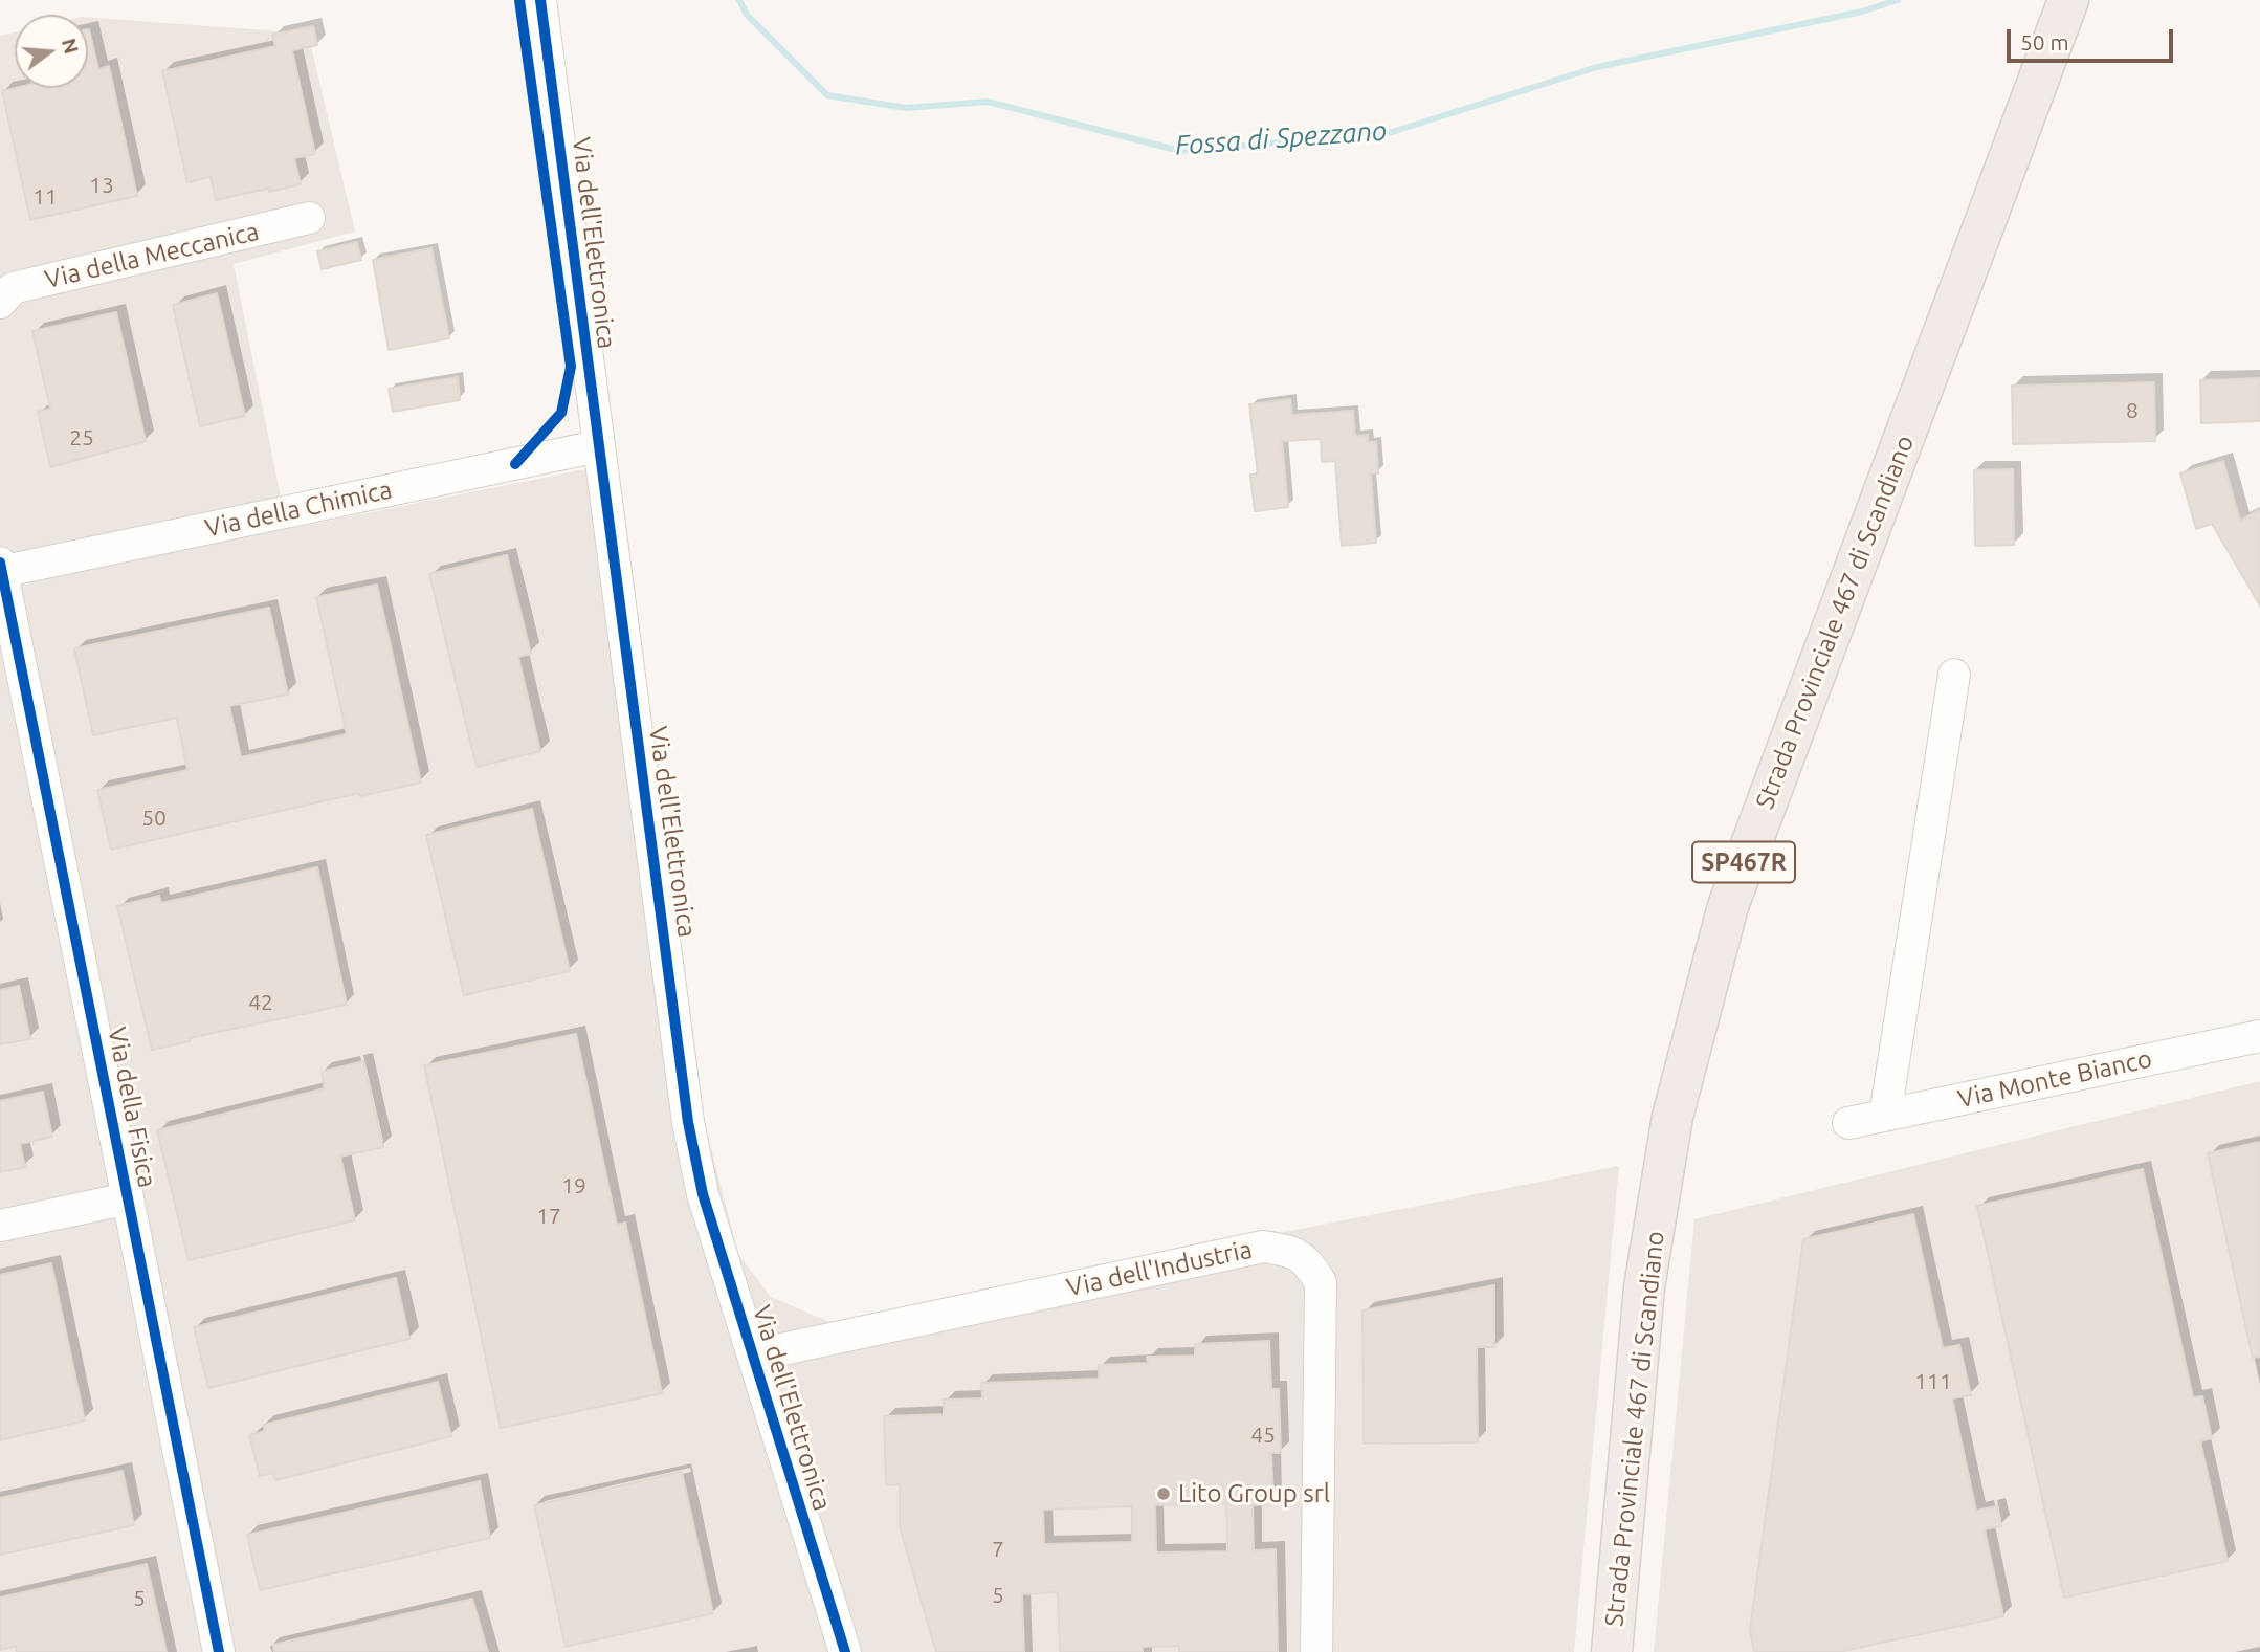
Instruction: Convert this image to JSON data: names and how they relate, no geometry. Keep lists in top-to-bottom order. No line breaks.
{"streets":{"highway":["Strada Provinciale 467 di Scandiano","SP467R"],"street":["Via dell'Elettronica","Via della Meccanica","Via della Chimica","Via Monte Bianco","Via della Fisica","Via dell'Industria"]},"crossings":[["Via dell'Elettronica","Via della Chimica"],["Via dell'Elettronica","Via dell'Industria"],["Via della Chimica","Via della Fisica"]],"water":["Fossa di Spezzano"],"places":["Lito Group srl"],"house_numbers":["13","11","8","25","50","42","19","17","111","45","7","5","5"],"scale_bar":"50 m","north":"right"}
